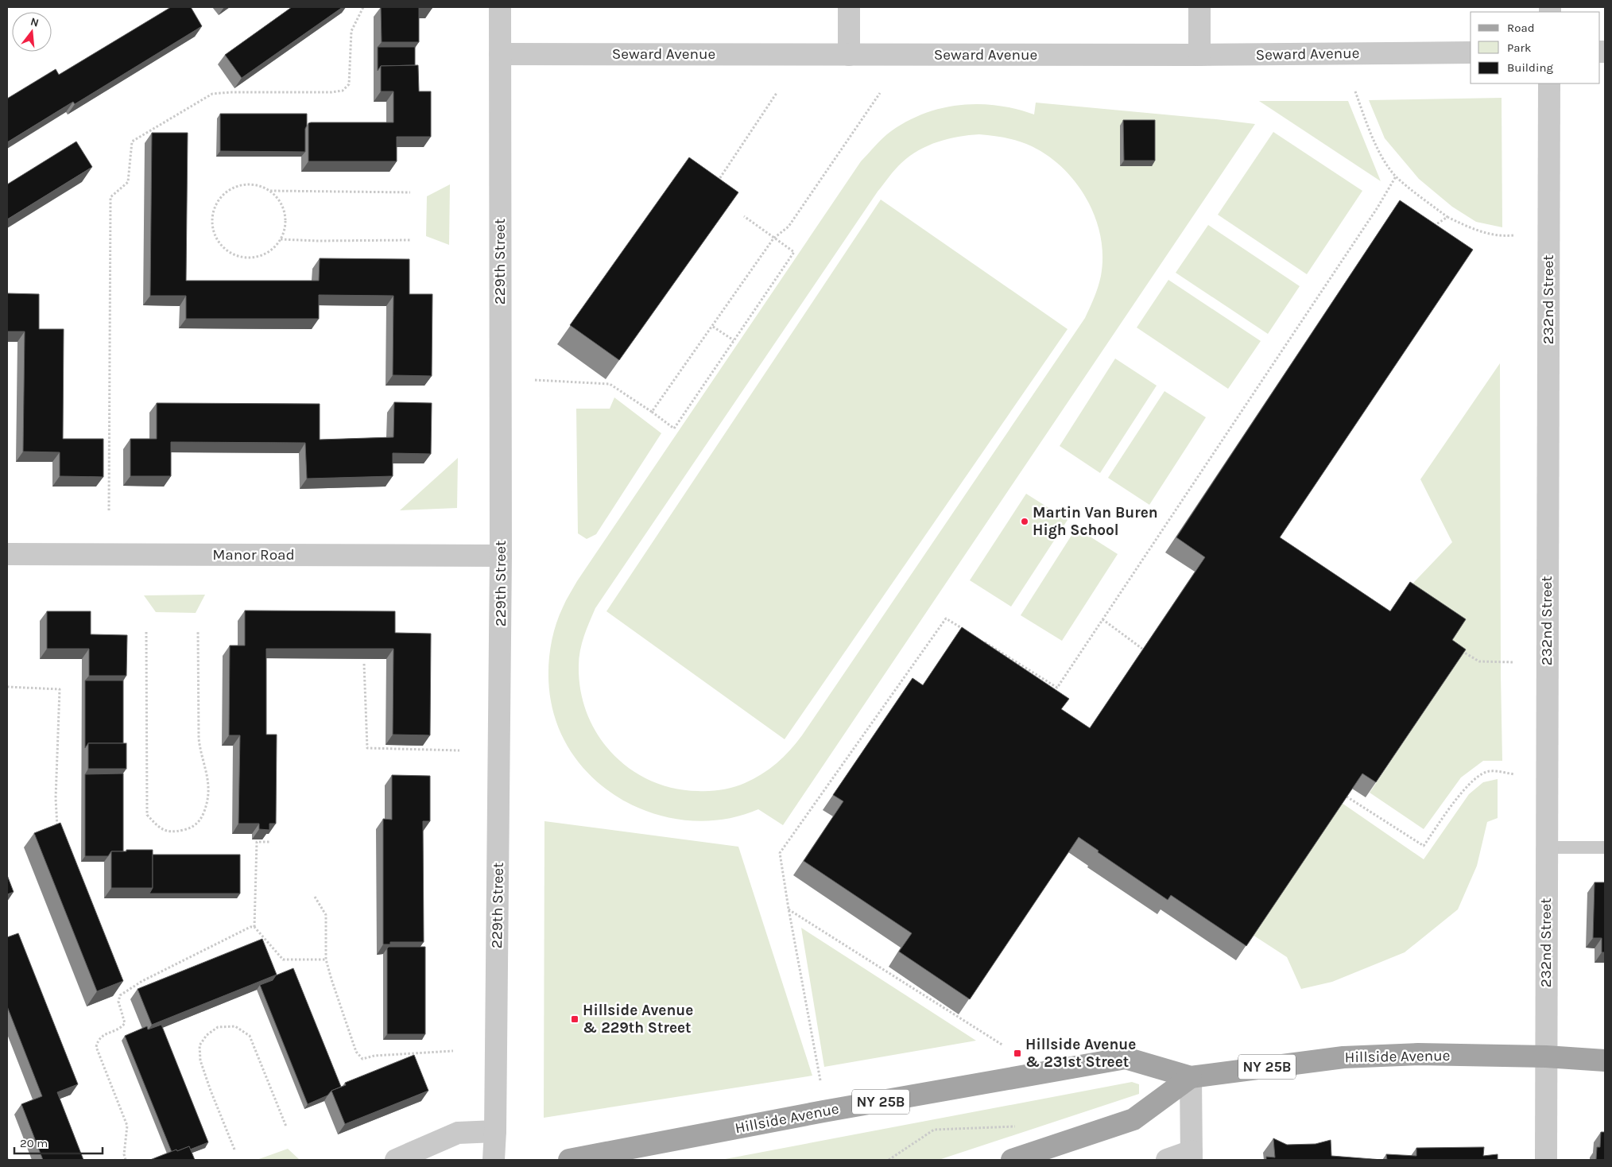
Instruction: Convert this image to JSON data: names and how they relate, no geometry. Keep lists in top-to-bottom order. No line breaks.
{"streets":{"main road":["Hillside Avenue","NY 25B"],"street":["Seward Avenue","229th Street","232nd Street","Manor Road"]},"crossings":[["Seward Avenue","229th Street"],["229th Street","Manor Road"],["232nd Street","Hillside Avenue"]],"places":{"other":["Martin Van Buren High School"],"transit":["Hillside Avenue & 229th Street","Hillside Avenue & 231st Street"]},"legend":["Road","Park","Building"],"scale_bar":"20 m","north":"top"}
